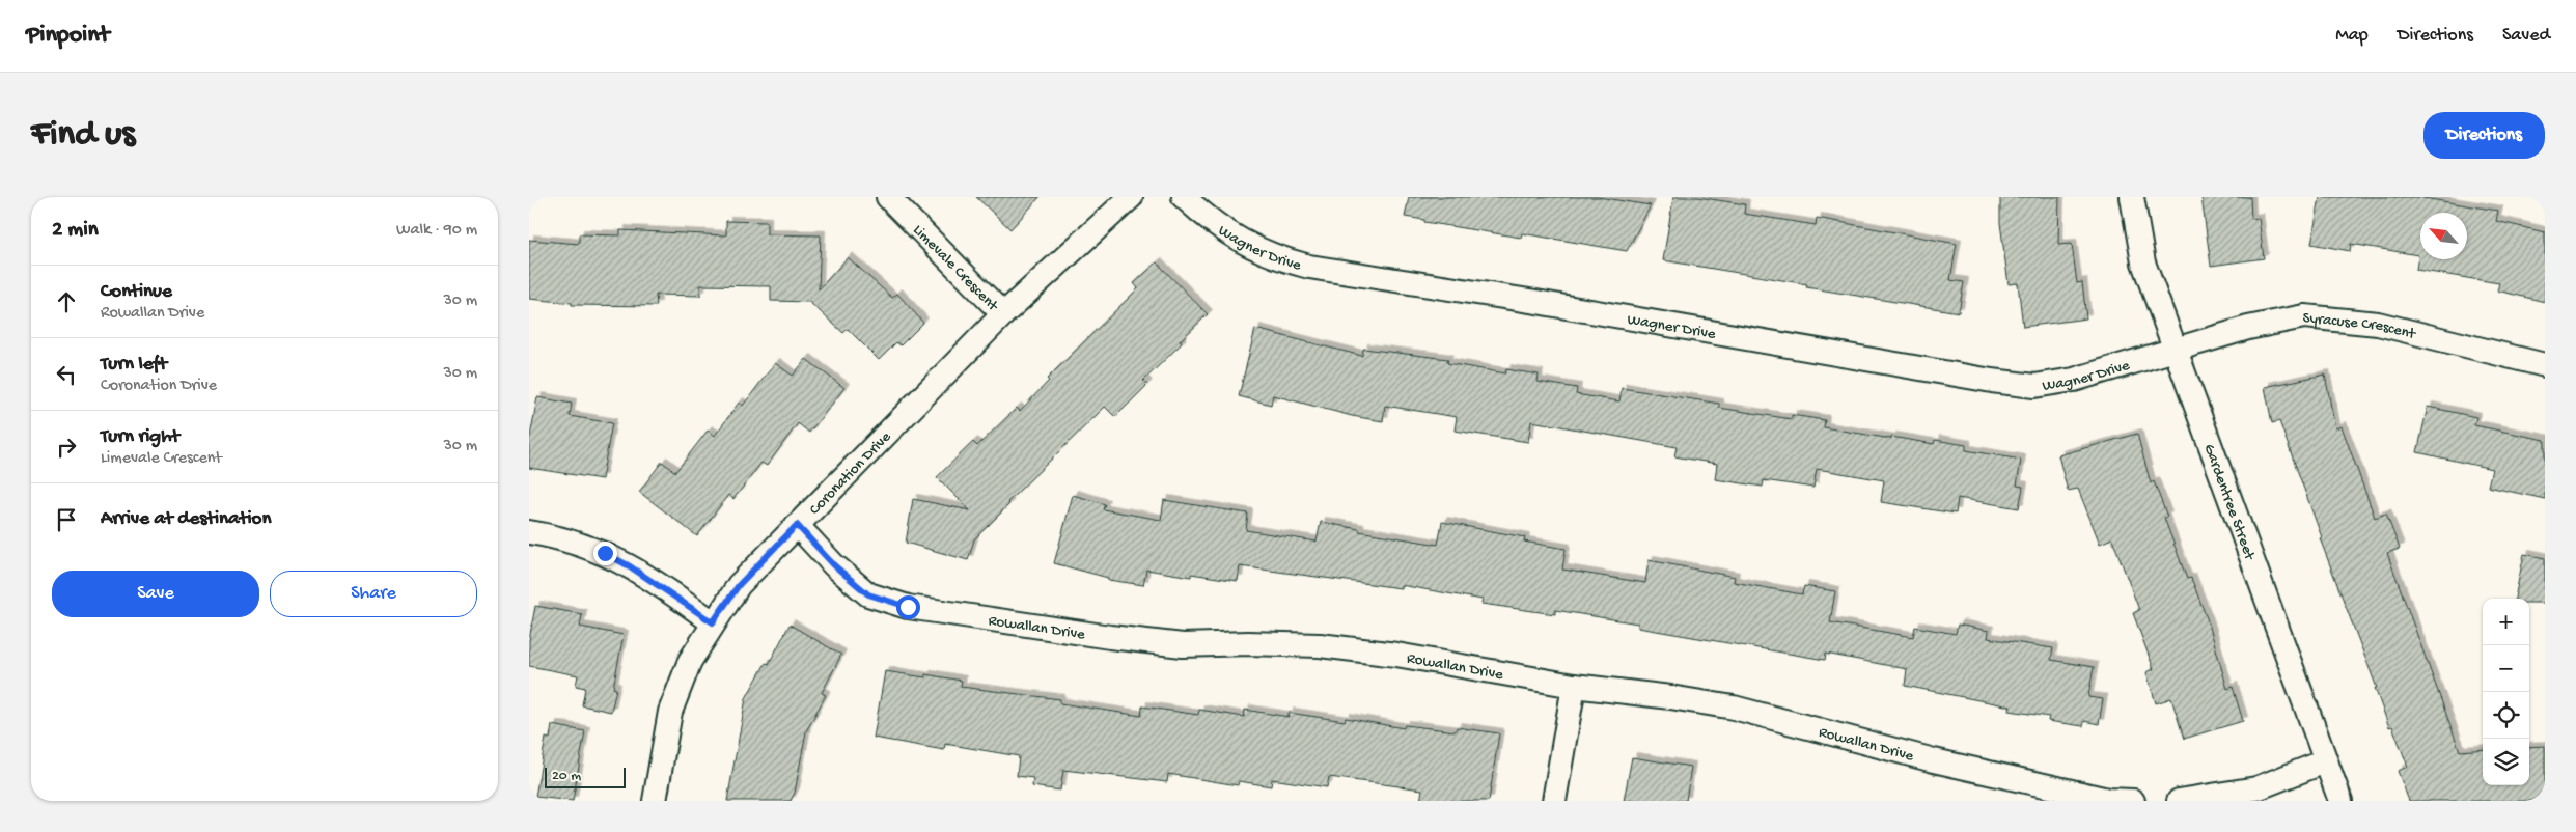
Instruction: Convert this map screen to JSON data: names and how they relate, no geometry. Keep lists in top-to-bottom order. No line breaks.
{"streets":{"street":["Wagner Drive","Limevale Crescent","Syracuse Crescent","Coronation Drive","Gardentree Street","Rowallan Drive"]},"crossings":[["Wagner Drive","Syracuse Crescent"],["Wagner Drive","Gardentree Street"],["Limevale Crescent","Coronation Drive"],["Syracuse Crescent","Gardentree Street"],["Coronation Drive","Rowallan Drive"]],"scale_bar":"20 m","north":"top left","page":{"header":"Pinpoint","nav":["Map","Directions","Saved"],"buttons":["Directions",["Save","Share"]],"title":"Find us","heading":["2 min","Walk · 90 m"],"list":[["Continue","Rowallan Drive","30 m"],["Turn left","Coronation Drive","30 m"],["Turn right","Limevale Crescent","30 m"],"Arrive at destination"],"map_buttons":["+","−"],"scale":"20 m"}}
